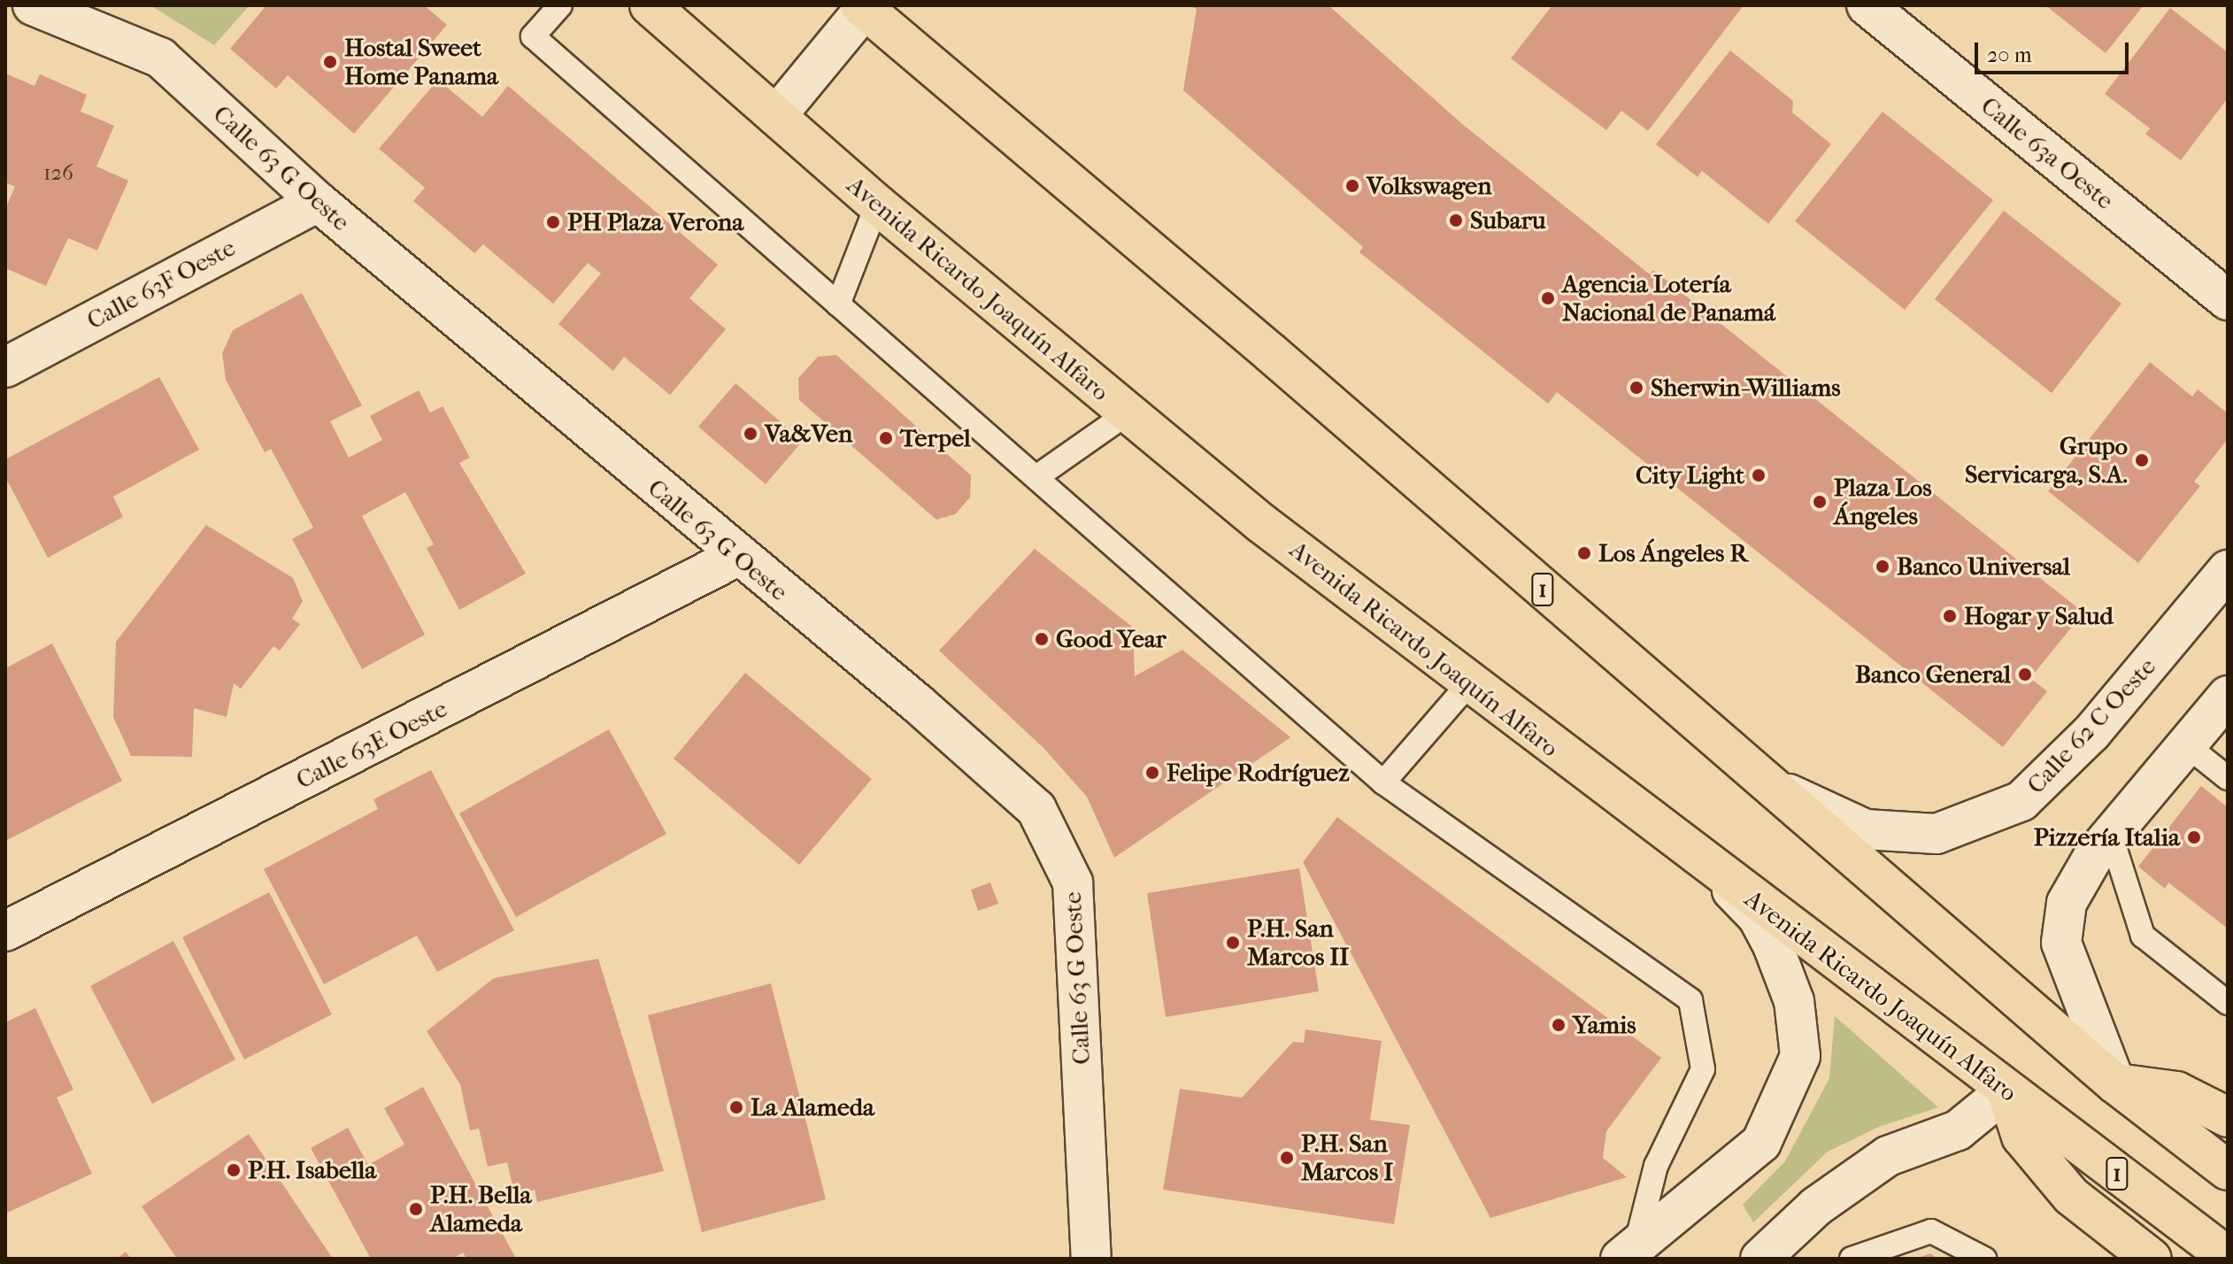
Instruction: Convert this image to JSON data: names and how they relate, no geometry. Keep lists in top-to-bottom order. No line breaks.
{"streets":{"main road":["Avenida Ricardo Joaquín Alfaro","1"],"street":["Calle 63a Oeste","Calle 63 G Oeste","Calle 63F Oeste","Calle 62 C Oeste","Calle 63E Oeste"]},"crossings":[["Calle 63 G Oeste","Calle 63F Oeste"],["Calle 63 G Oeste","Calle 63E Oeste"],["1","Calle 62 C Oeste"]],"places":["Hostal Sweet Home Panama","Volkswagen","Subaru","PH Plaza Verona","Agencia Lotería Nacional de Panamá","Sherwin-Williams","Va&Ven","Terpel","Grupo Servicarga, S.A.","City Light","Plaza Los Ángeles","Los Ángeles R","Banco Universal","Hogar y Salud","Good Year","Banco General","Felipe Rodríguez","Pizzería Italia","P.H. San Marcos II","Yamis","La Alameda","P.H. San Marcos I","P.H. Isabella","P.H. Bella Alameda"],"house_numbers":["126"],"scale_bar":"20 m"}
